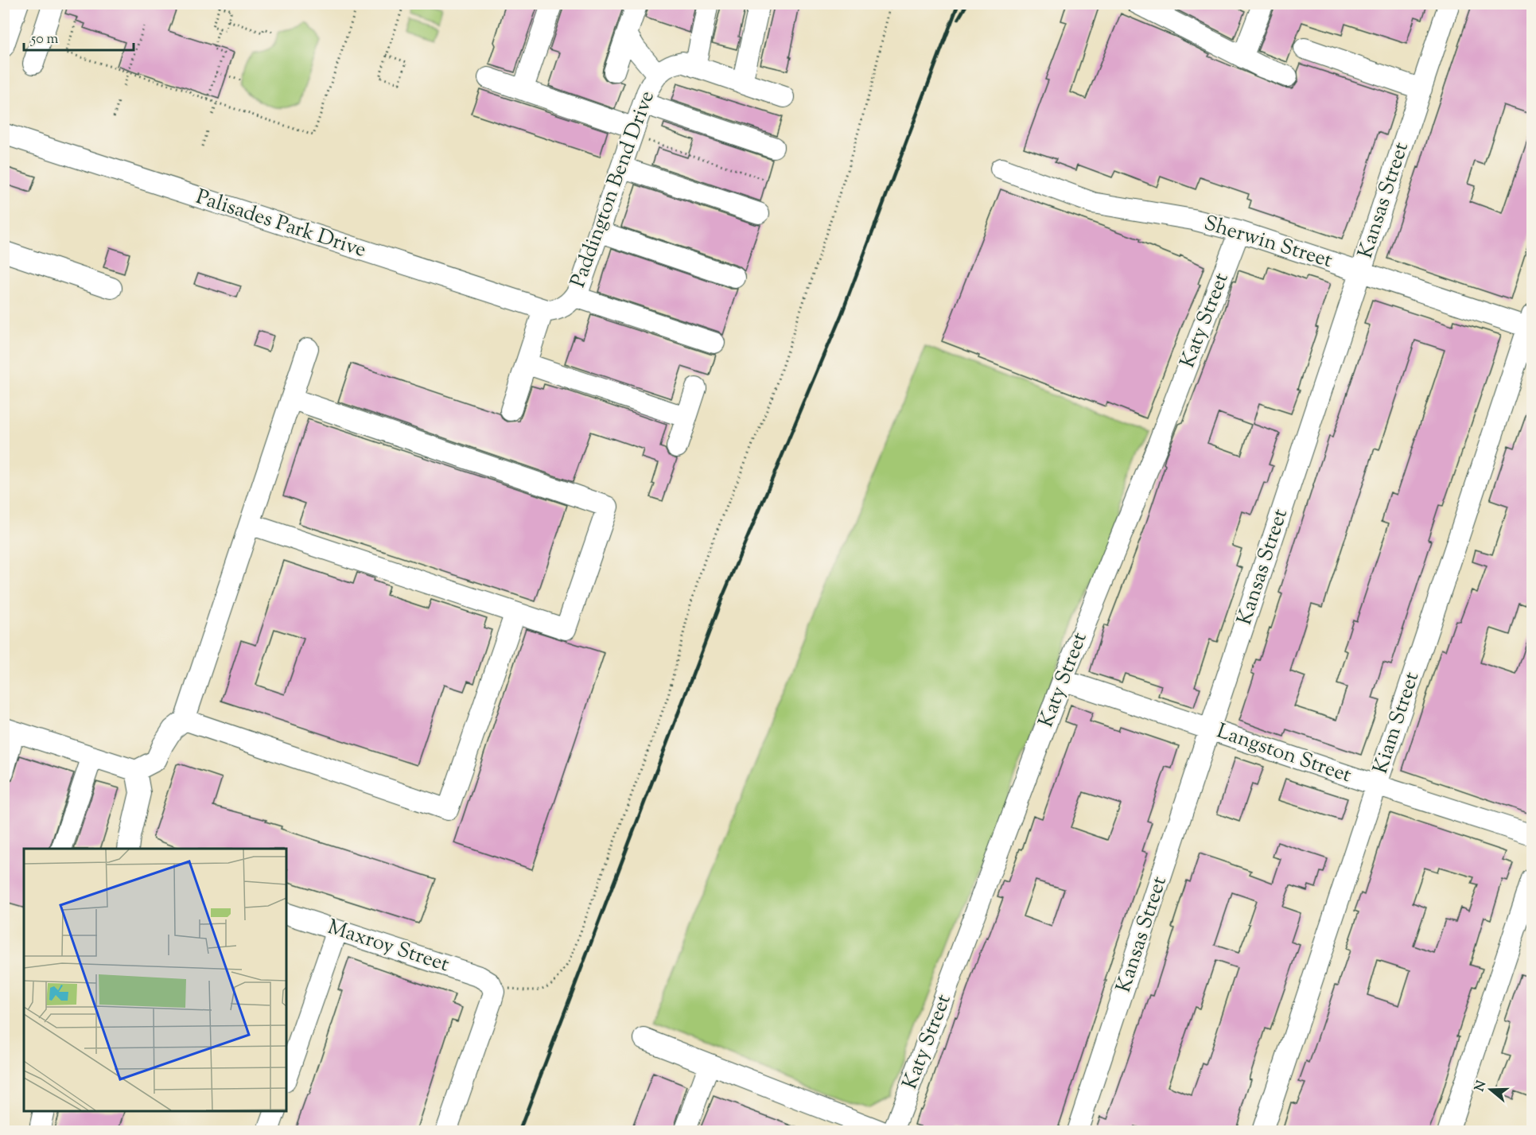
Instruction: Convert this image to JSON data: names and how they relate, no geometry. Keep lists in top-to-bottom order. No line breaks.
{"streets":{"street":["Paddington Bend Drive","Kansas Street","Palisades Park Drive","Sherwin Street","Katy Street","Kiam Street","Langston Street","Maxroy Street"]},"crossings":[["Paddington Bend Drive","Palisades Park Drive"],["Kansas Street","Sherwin Street"],["Kansas Street","Langston Street"],["Sherwin Street","Katy Street"],["Sherwin Street","Kiam Street"],["Katy Street","Langston Street"],["Kiam Street","Langston Street"]],"scale_bar":"50 m","north":"left"}
